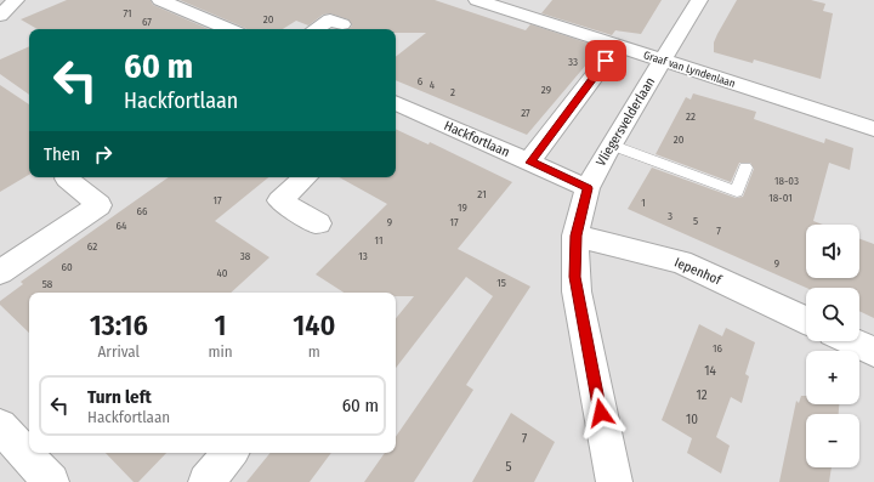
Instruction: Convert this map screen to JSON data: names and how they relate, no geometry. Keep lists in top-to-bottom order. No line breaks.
{"streets":{"street":["Graaf van Lyndenlaan","Vliegersvelderlaan","Hackfortlaan","Iepenhof"]},"crossings":[["Graaf van Lyndenlaan","Vliegersvelderlaan"],["Vliegersvelderlaan","Hackfortlaan"],["Vliegersvelderlaan","Iepenhof"]],"house_numbers":["71","20","67","33","6","4","29","2","27","22","20","18-03","21","18-01","17","1","19","66","3","5","9","17","64","7","11","62","38","13","9","60","40","15","58","16","14","12","10","7","5"],"page":{"turn":["60 m","Hackfortlaan"],"then":"Then","map_buttons":["+","−"],"eta":["13:16","Arrival","1","min","140","m"],"list":[{"name":"Turn left","note":"Hackfortlaan","value":"60 m"}]}}
